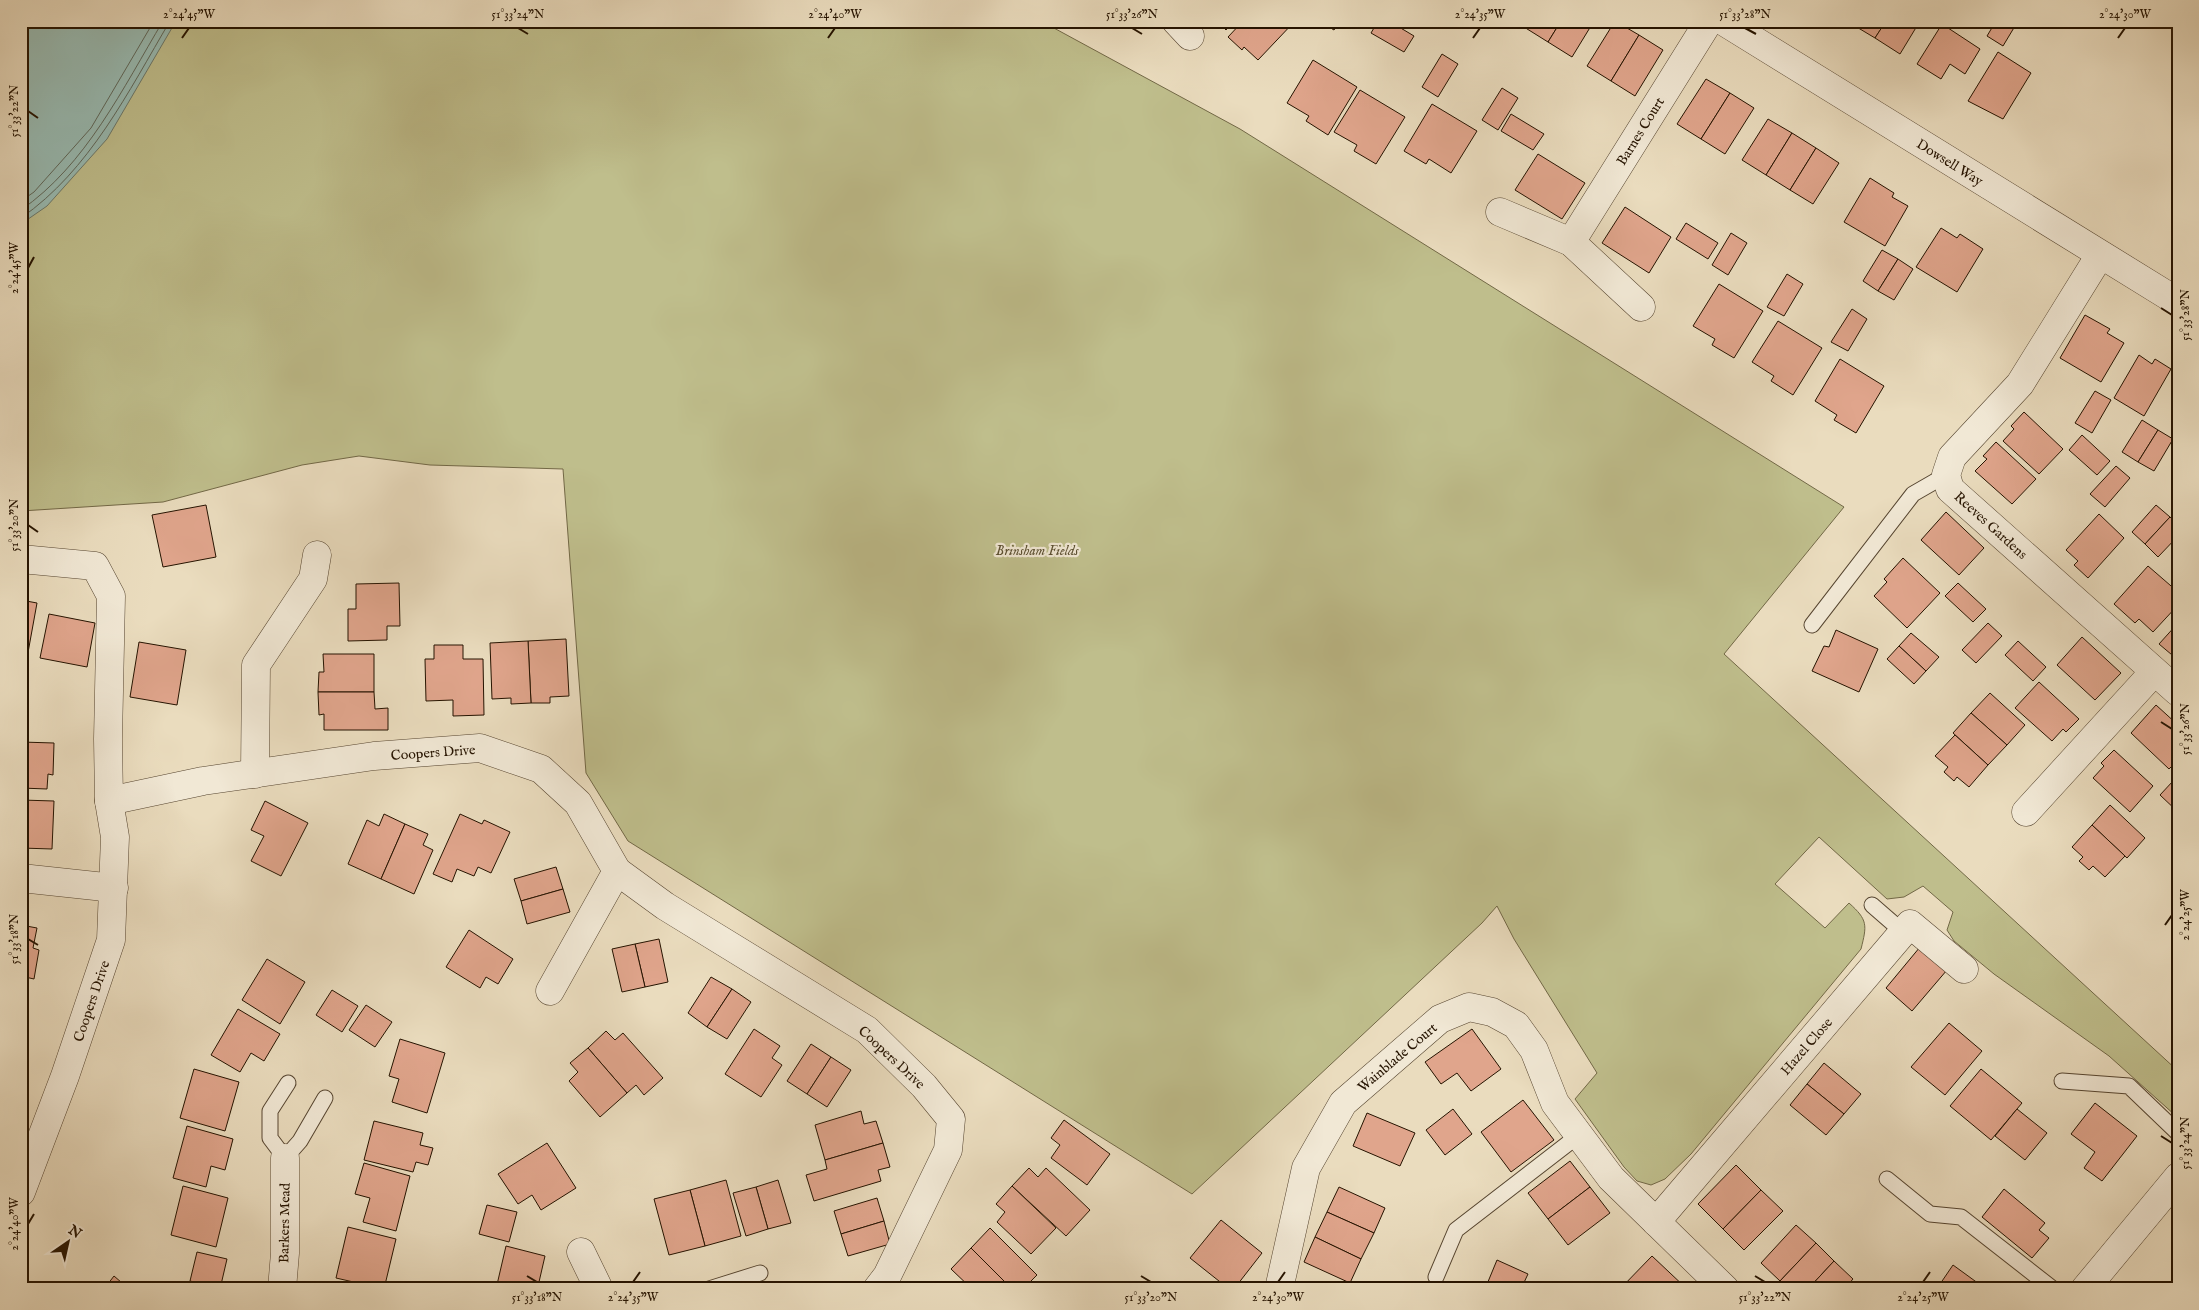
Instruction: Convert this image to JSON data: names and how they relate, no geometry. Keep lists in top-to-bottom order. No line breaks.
{"streets":{"street":["Barnes Court","Dowsell Way","Reeves Gardens","Coopers Drive","Hazel Close","Wainblade Court","Barkers Mead"]},"crossings":[["Hazel Close","Wainblade Court"]],"parks":["Brinsham Fields"],"north":"top right","coordinates":["2°24'45\"W","51°33'24\"N","2°24'40\"W","51°33'26\"N","2°24'35\"W","51°33'28\"N","2°24'30\"W","51°33'22\"N","51°33'20\"N","2°24'25\"W","51°33'18\"N"]}
